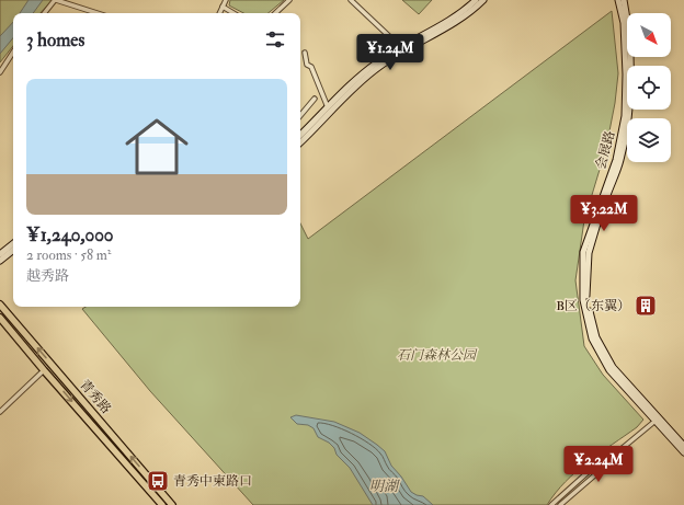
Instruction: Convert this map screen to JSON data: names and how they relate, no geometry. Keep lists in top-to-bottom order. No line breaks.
{"streets":{"main road":["会展路","青秀路"]},"water":["明湖"],"parks":["石门森林公园"],"places":{"building":["B区（东翼）"],"bus stop":["青秀中柬路口"]},"north":"bottom right","page":{"heading":"3 homes","price":["¥1.24M","¥3.22M","¥2.24M"],"list":[{"name":"¥1,240,000","note":"2 rooms · 58 m² · 越秀路"}]}}
